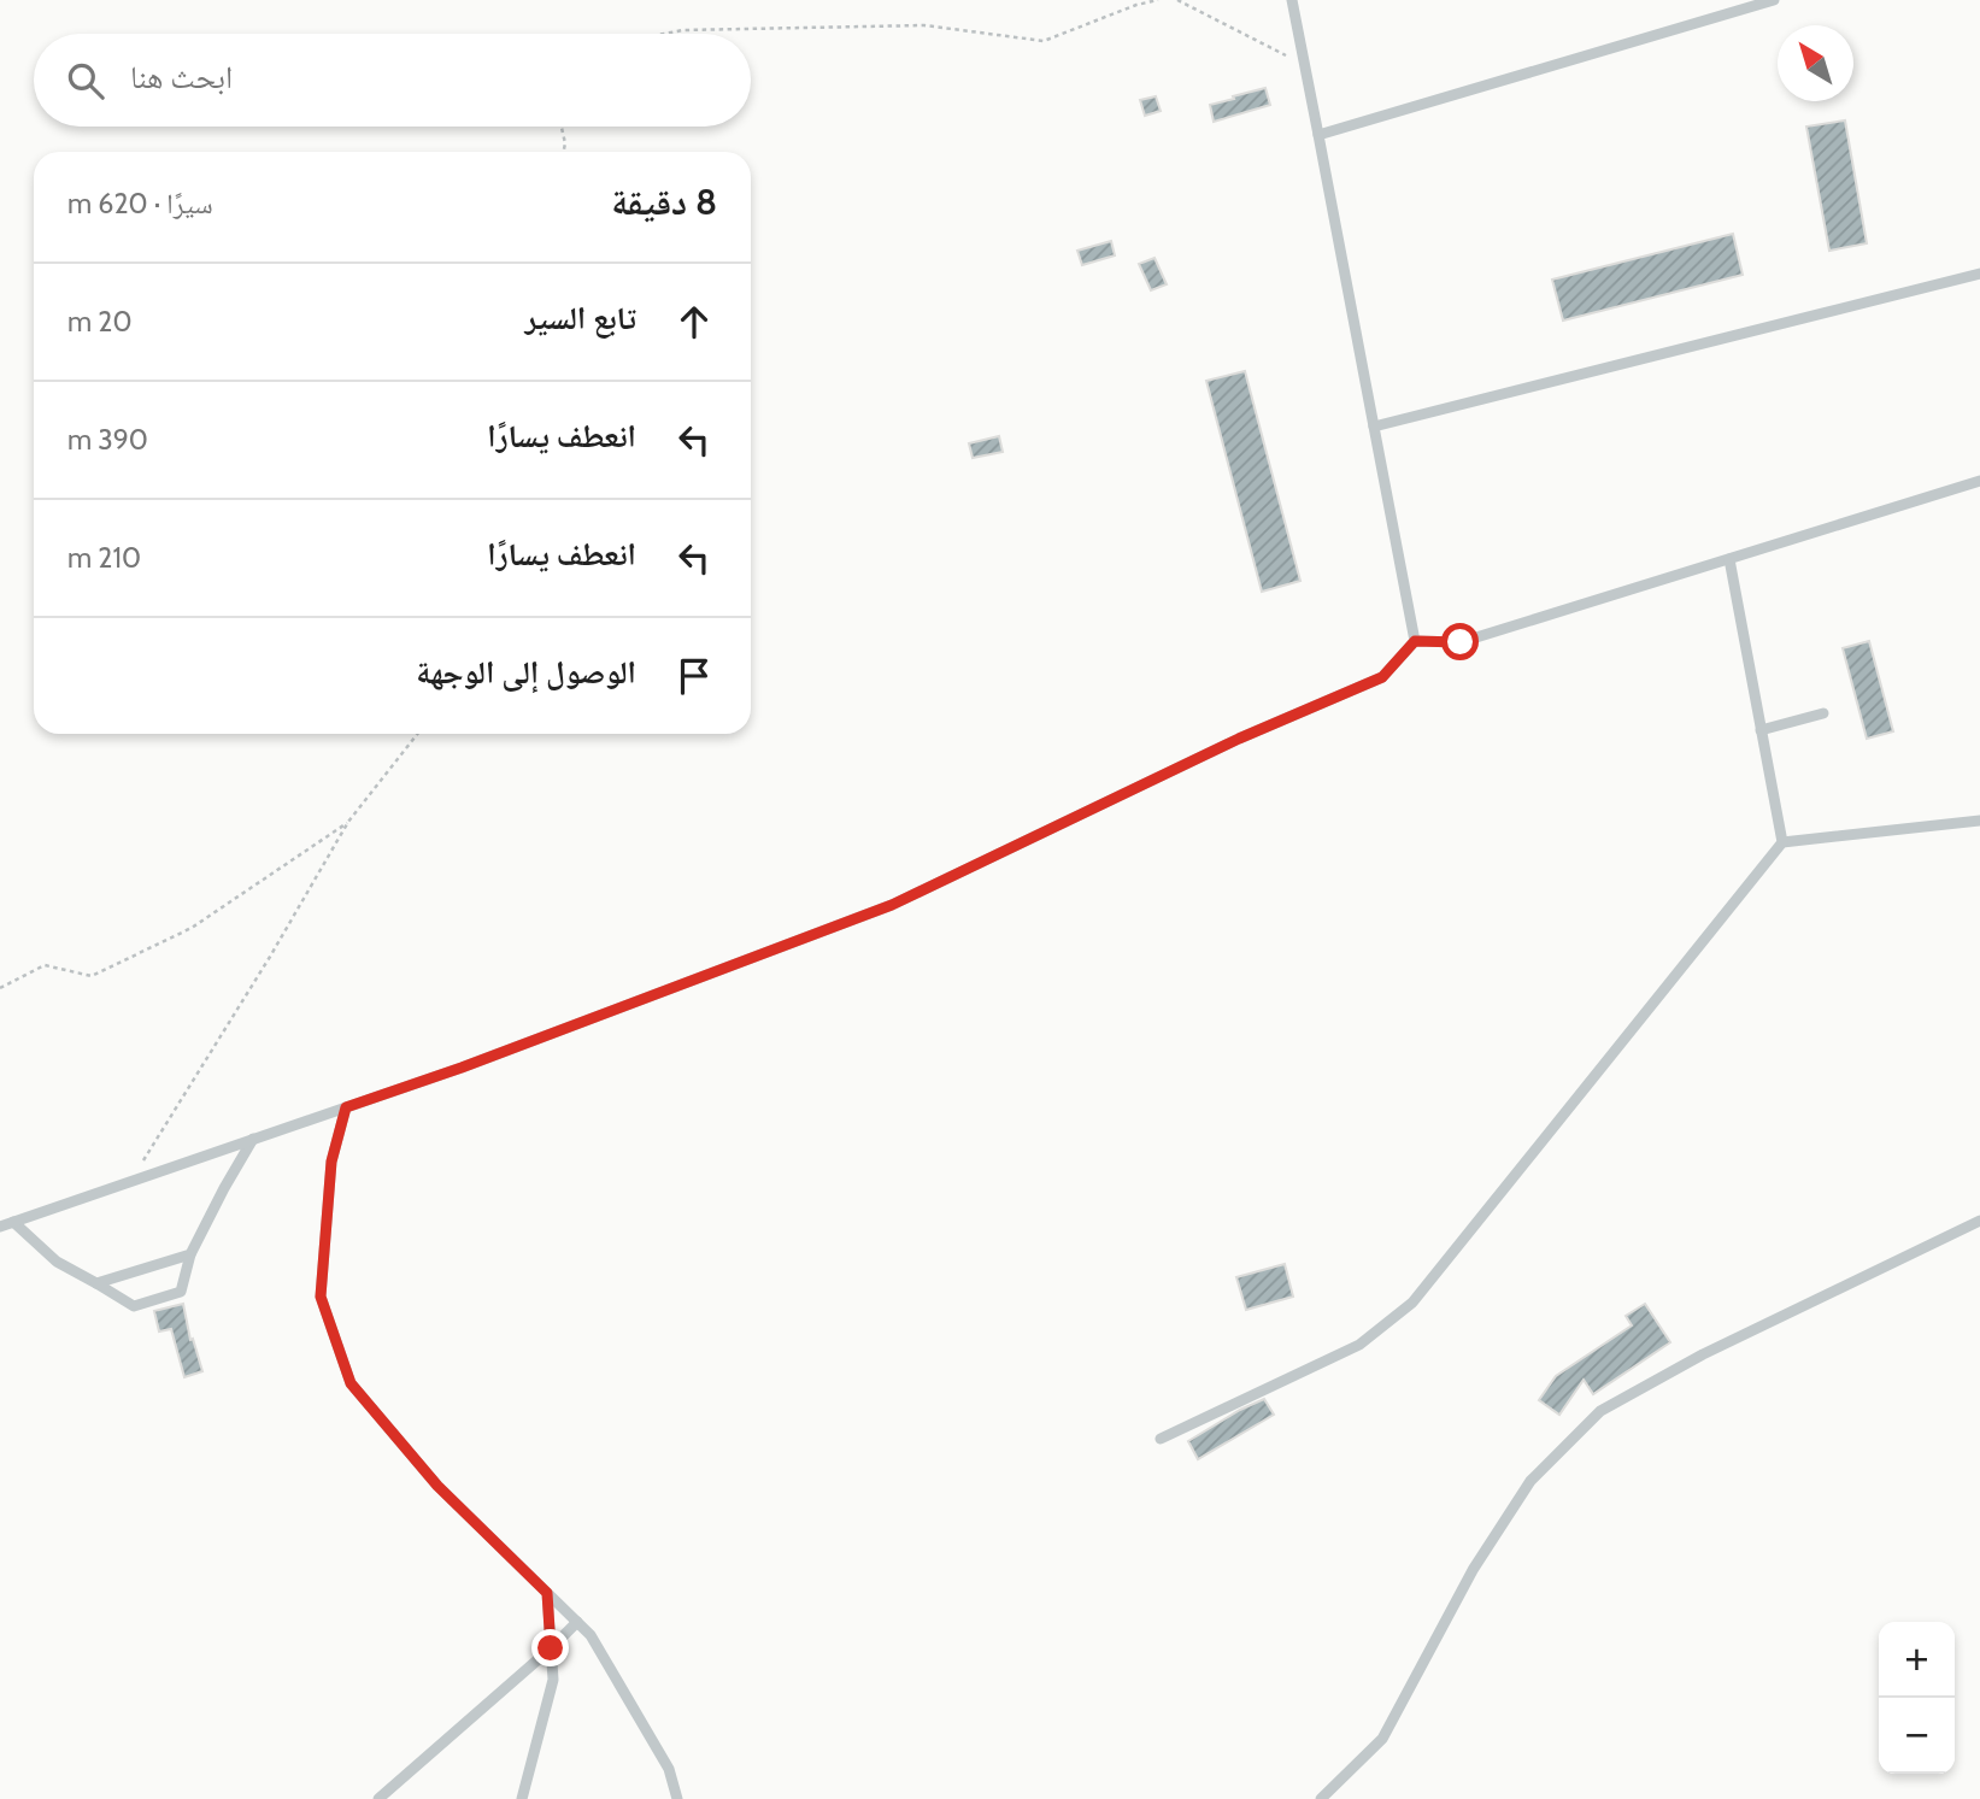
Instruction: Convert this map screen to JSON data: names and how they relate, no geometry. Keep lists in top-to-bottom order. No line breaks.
{"north":"top left","page":{"search":"ابحث هنا","heading":["8 دقيقة","سيرًا · 620 m"],"list":[["تابع السير","20 m"],["انعطف يسارًا","390 m"],["انعطف يسارًا","210 m"],"الوصول إلى الوجهة"],"map_buttons":["+","−"]}}
